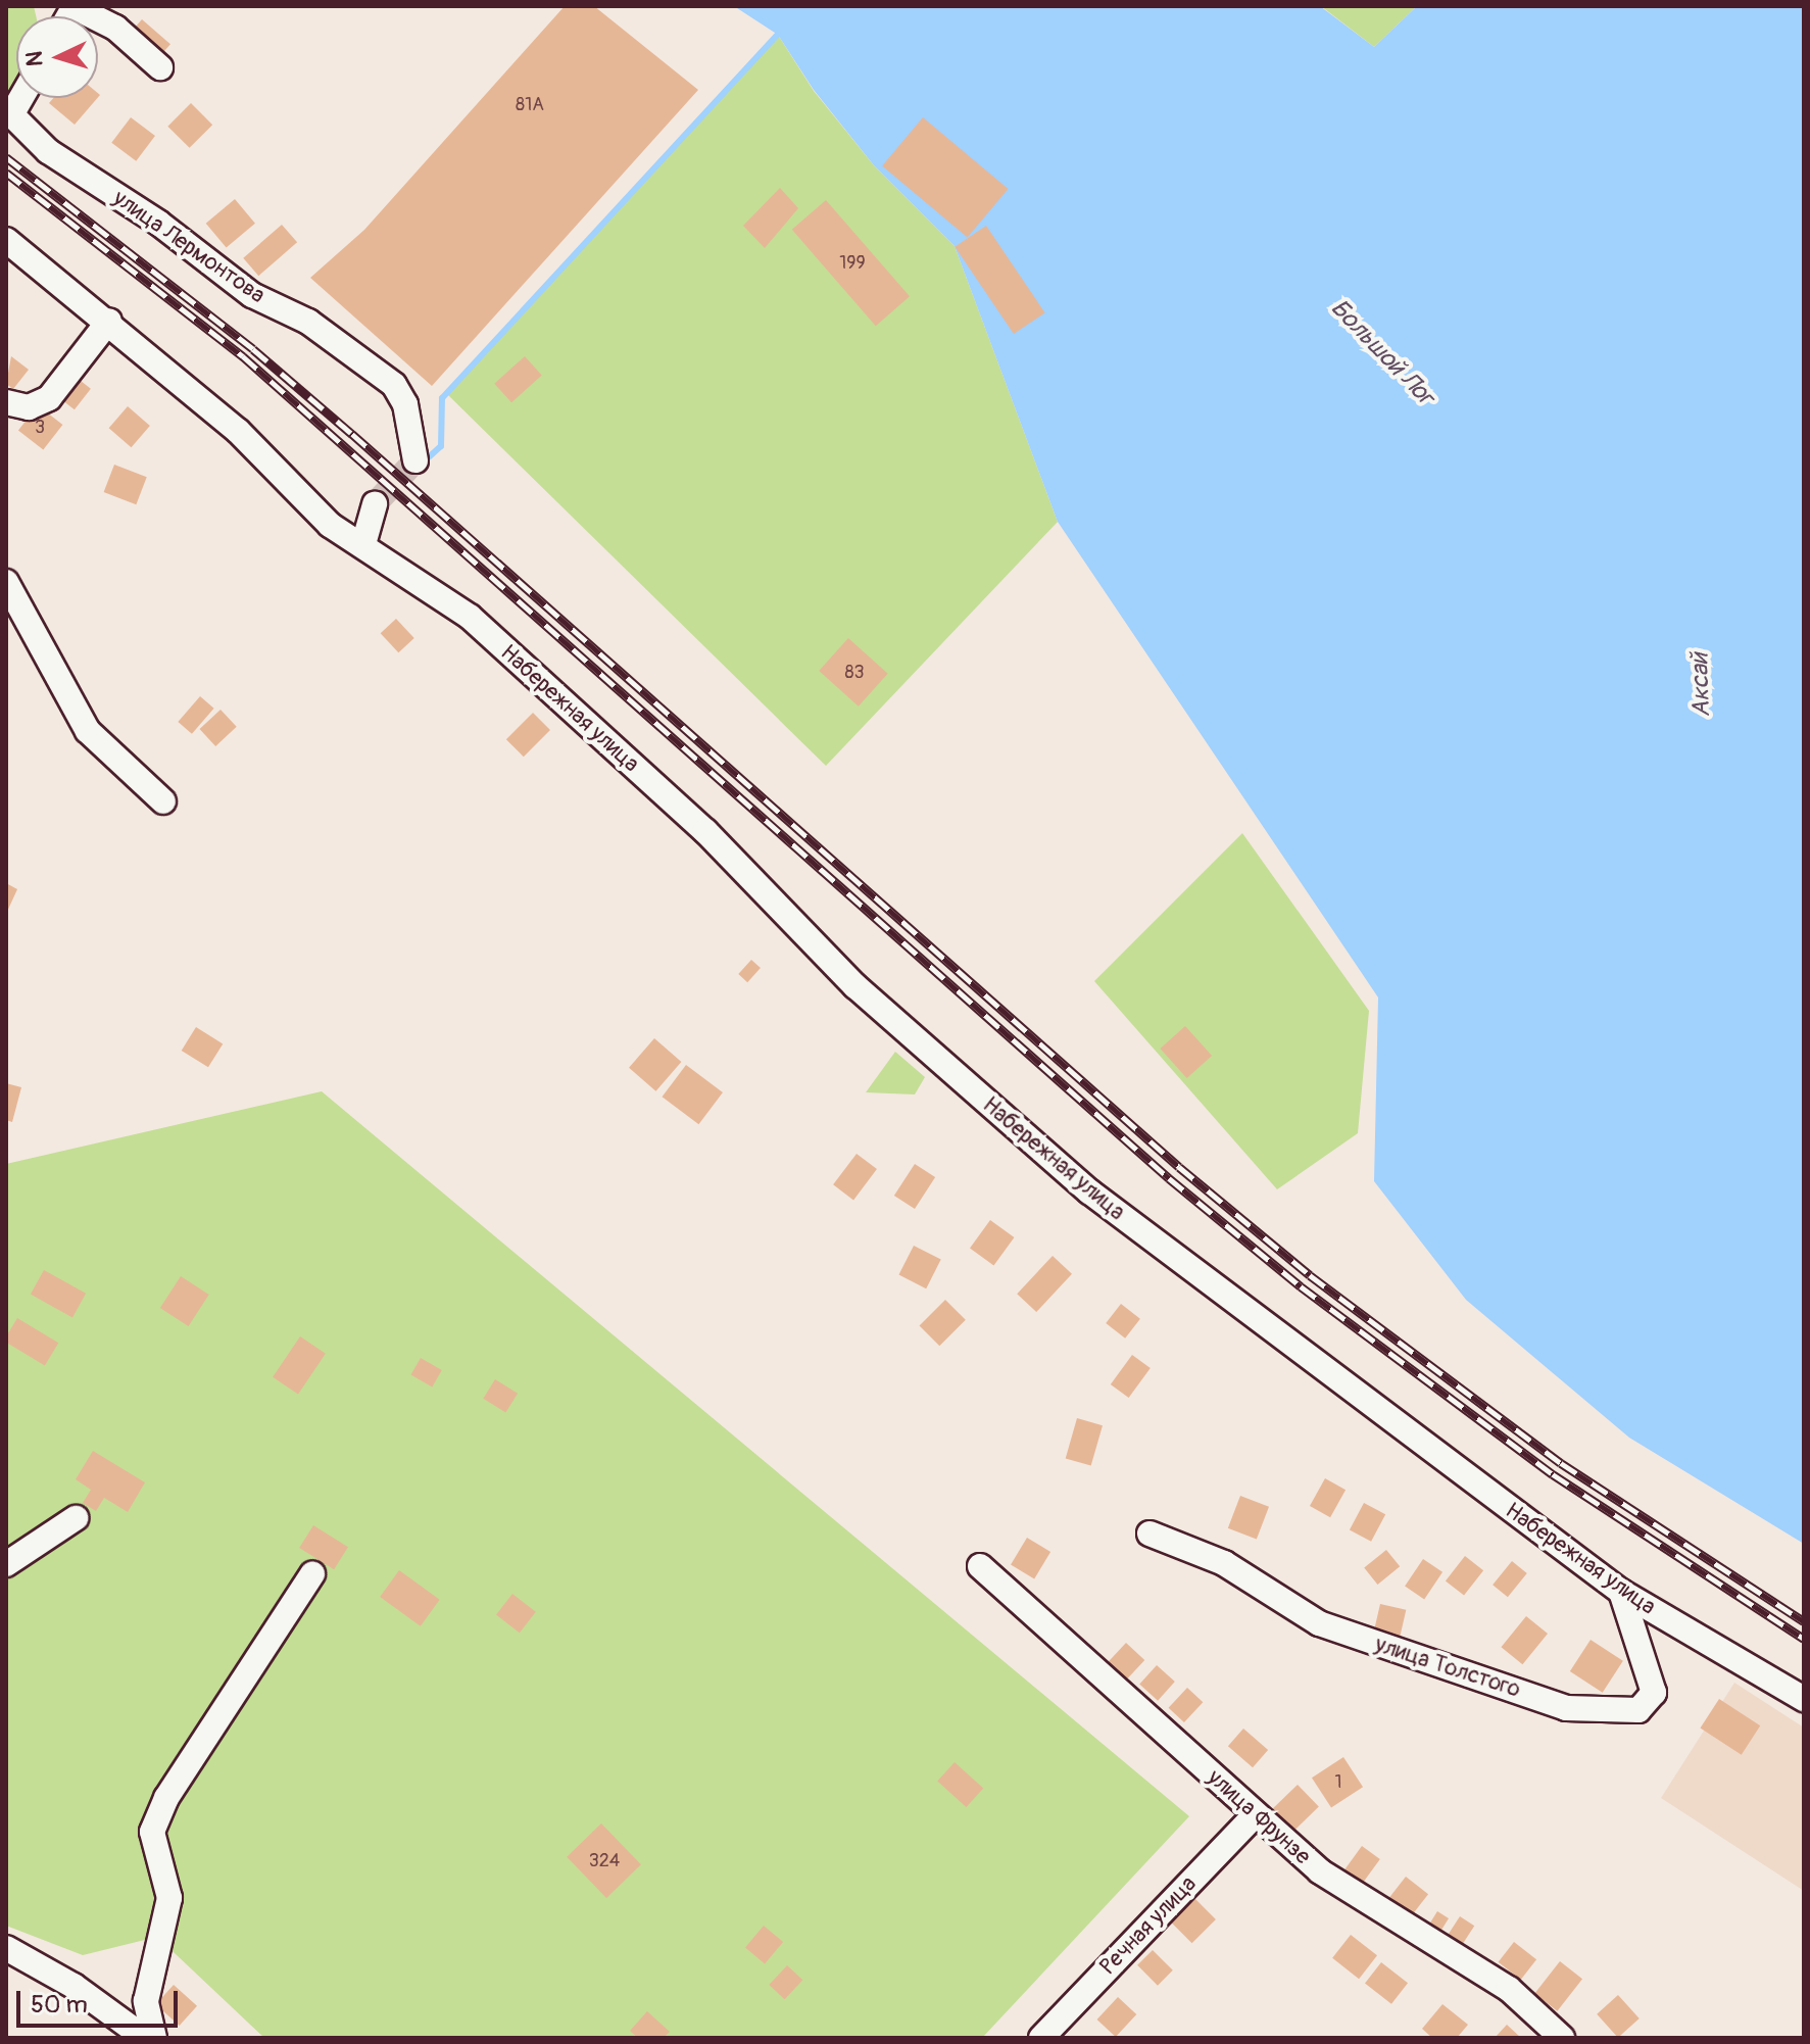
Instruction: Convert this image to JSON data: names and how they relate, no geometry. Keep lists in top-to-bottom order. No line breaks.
{"streets":{"street":["улица Лермонтова","Набережная улица","улица Толстого","улица Фрунзе","Речная улица"]},"crossings":[["Набережная улица","улица Толстого"],["улица Фрунзе","Речная улица"]],"water":["Большой Лог","Аксай"],"house_numbers":["81А","199","3","83","1","324"],"scale_bar":"50 m","north":"left"}
